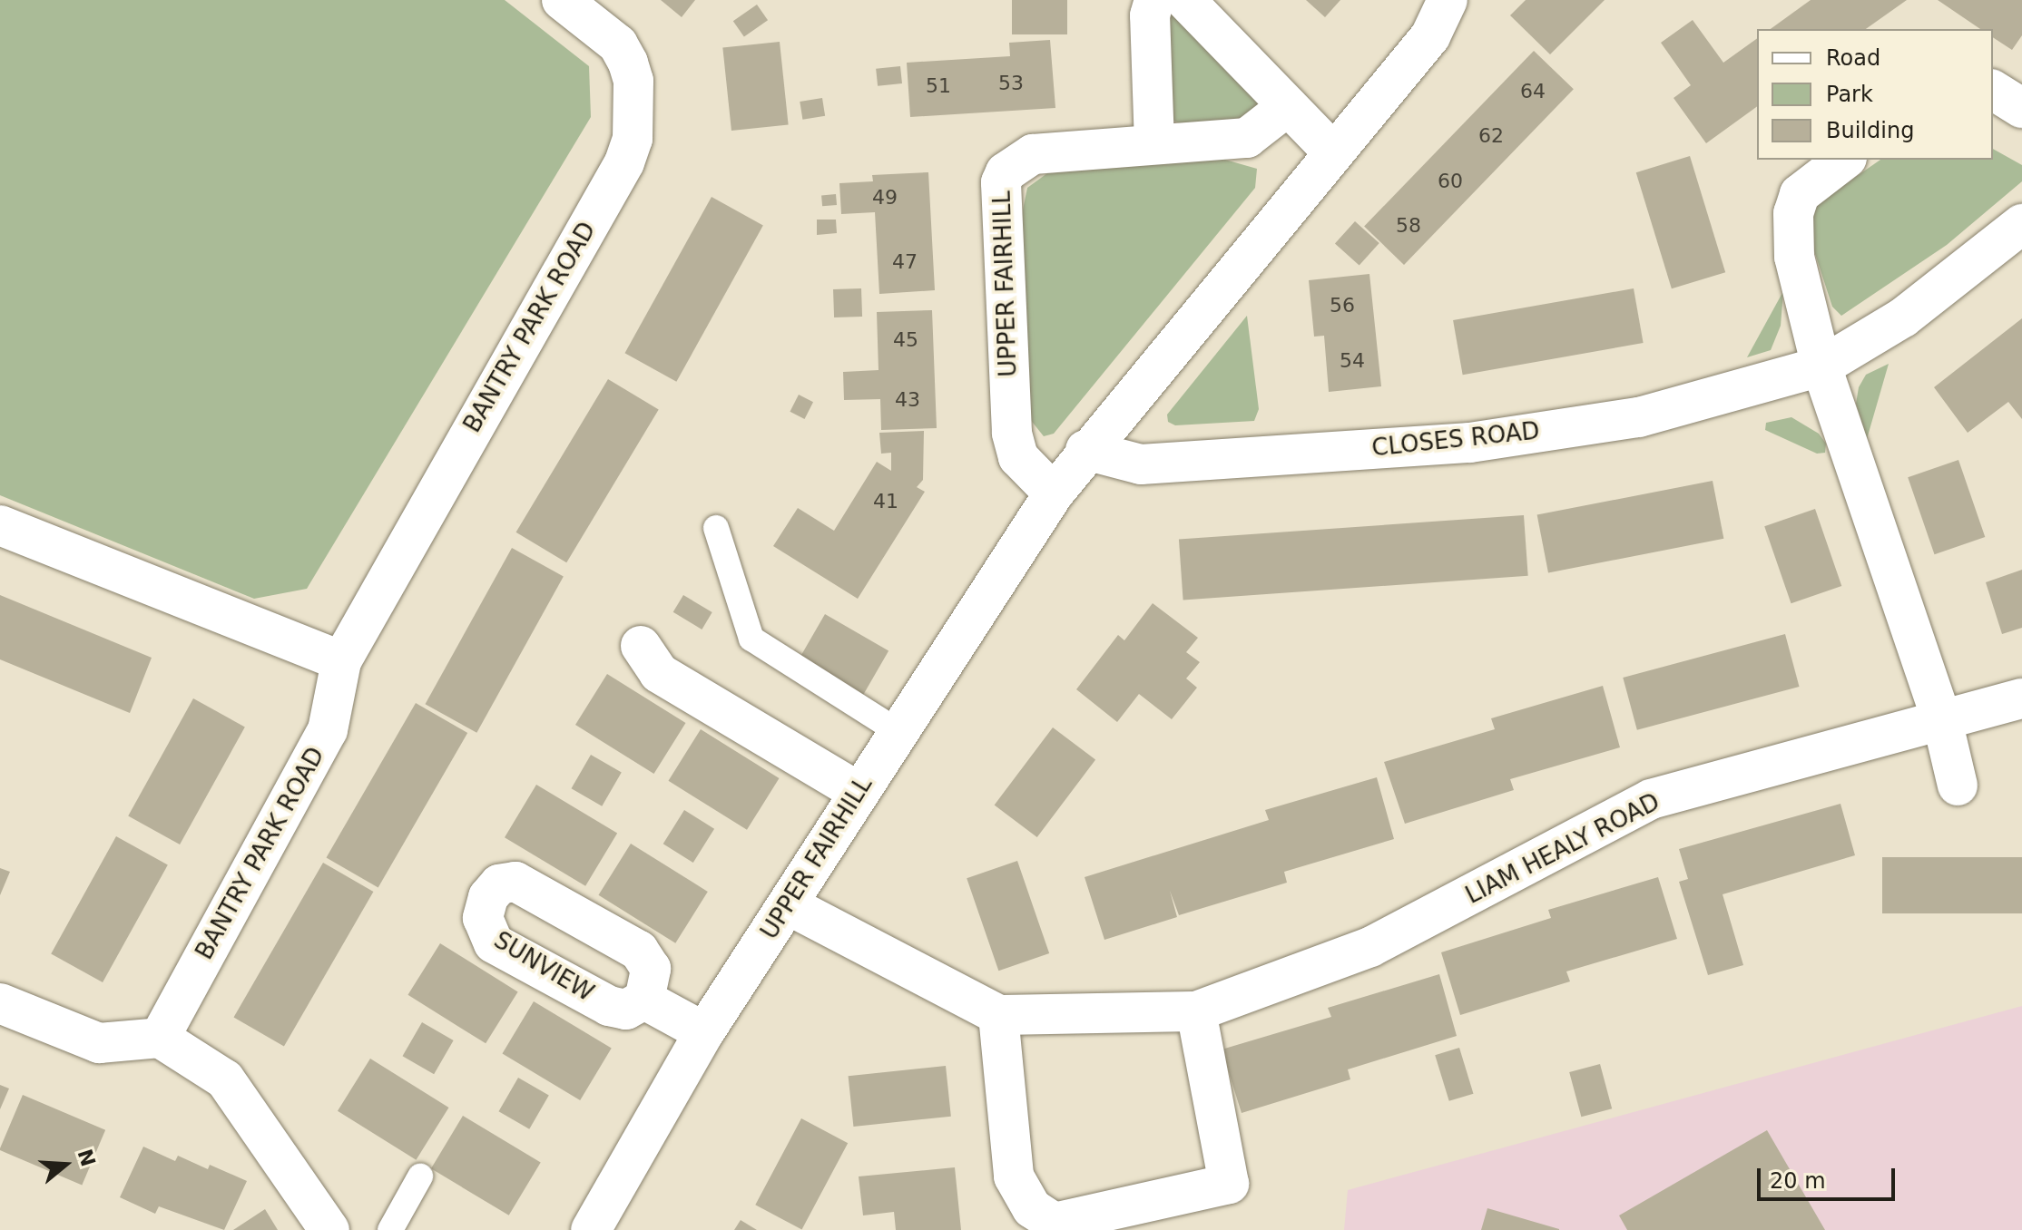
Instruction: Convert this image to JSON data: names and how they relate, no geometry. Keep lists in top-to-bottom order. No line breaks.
{"streets":{"street":["UPPER FAIRHILL","BANTRY PARK ROAD","CLOSES ROAD","LIAM HEALY ROAD"]},"crossings":[["UPPER FAIRHILL","CLOSES ROAD"],["UPPER FAIRHILL","LIAM HEALY ROAD"]],"house_numbers":["53","51","64","62","60","49","58","47","56","45","54","43","41"],"legend":["Road","Park","Building"],"scale_bar":"20 m","north":"right"}
